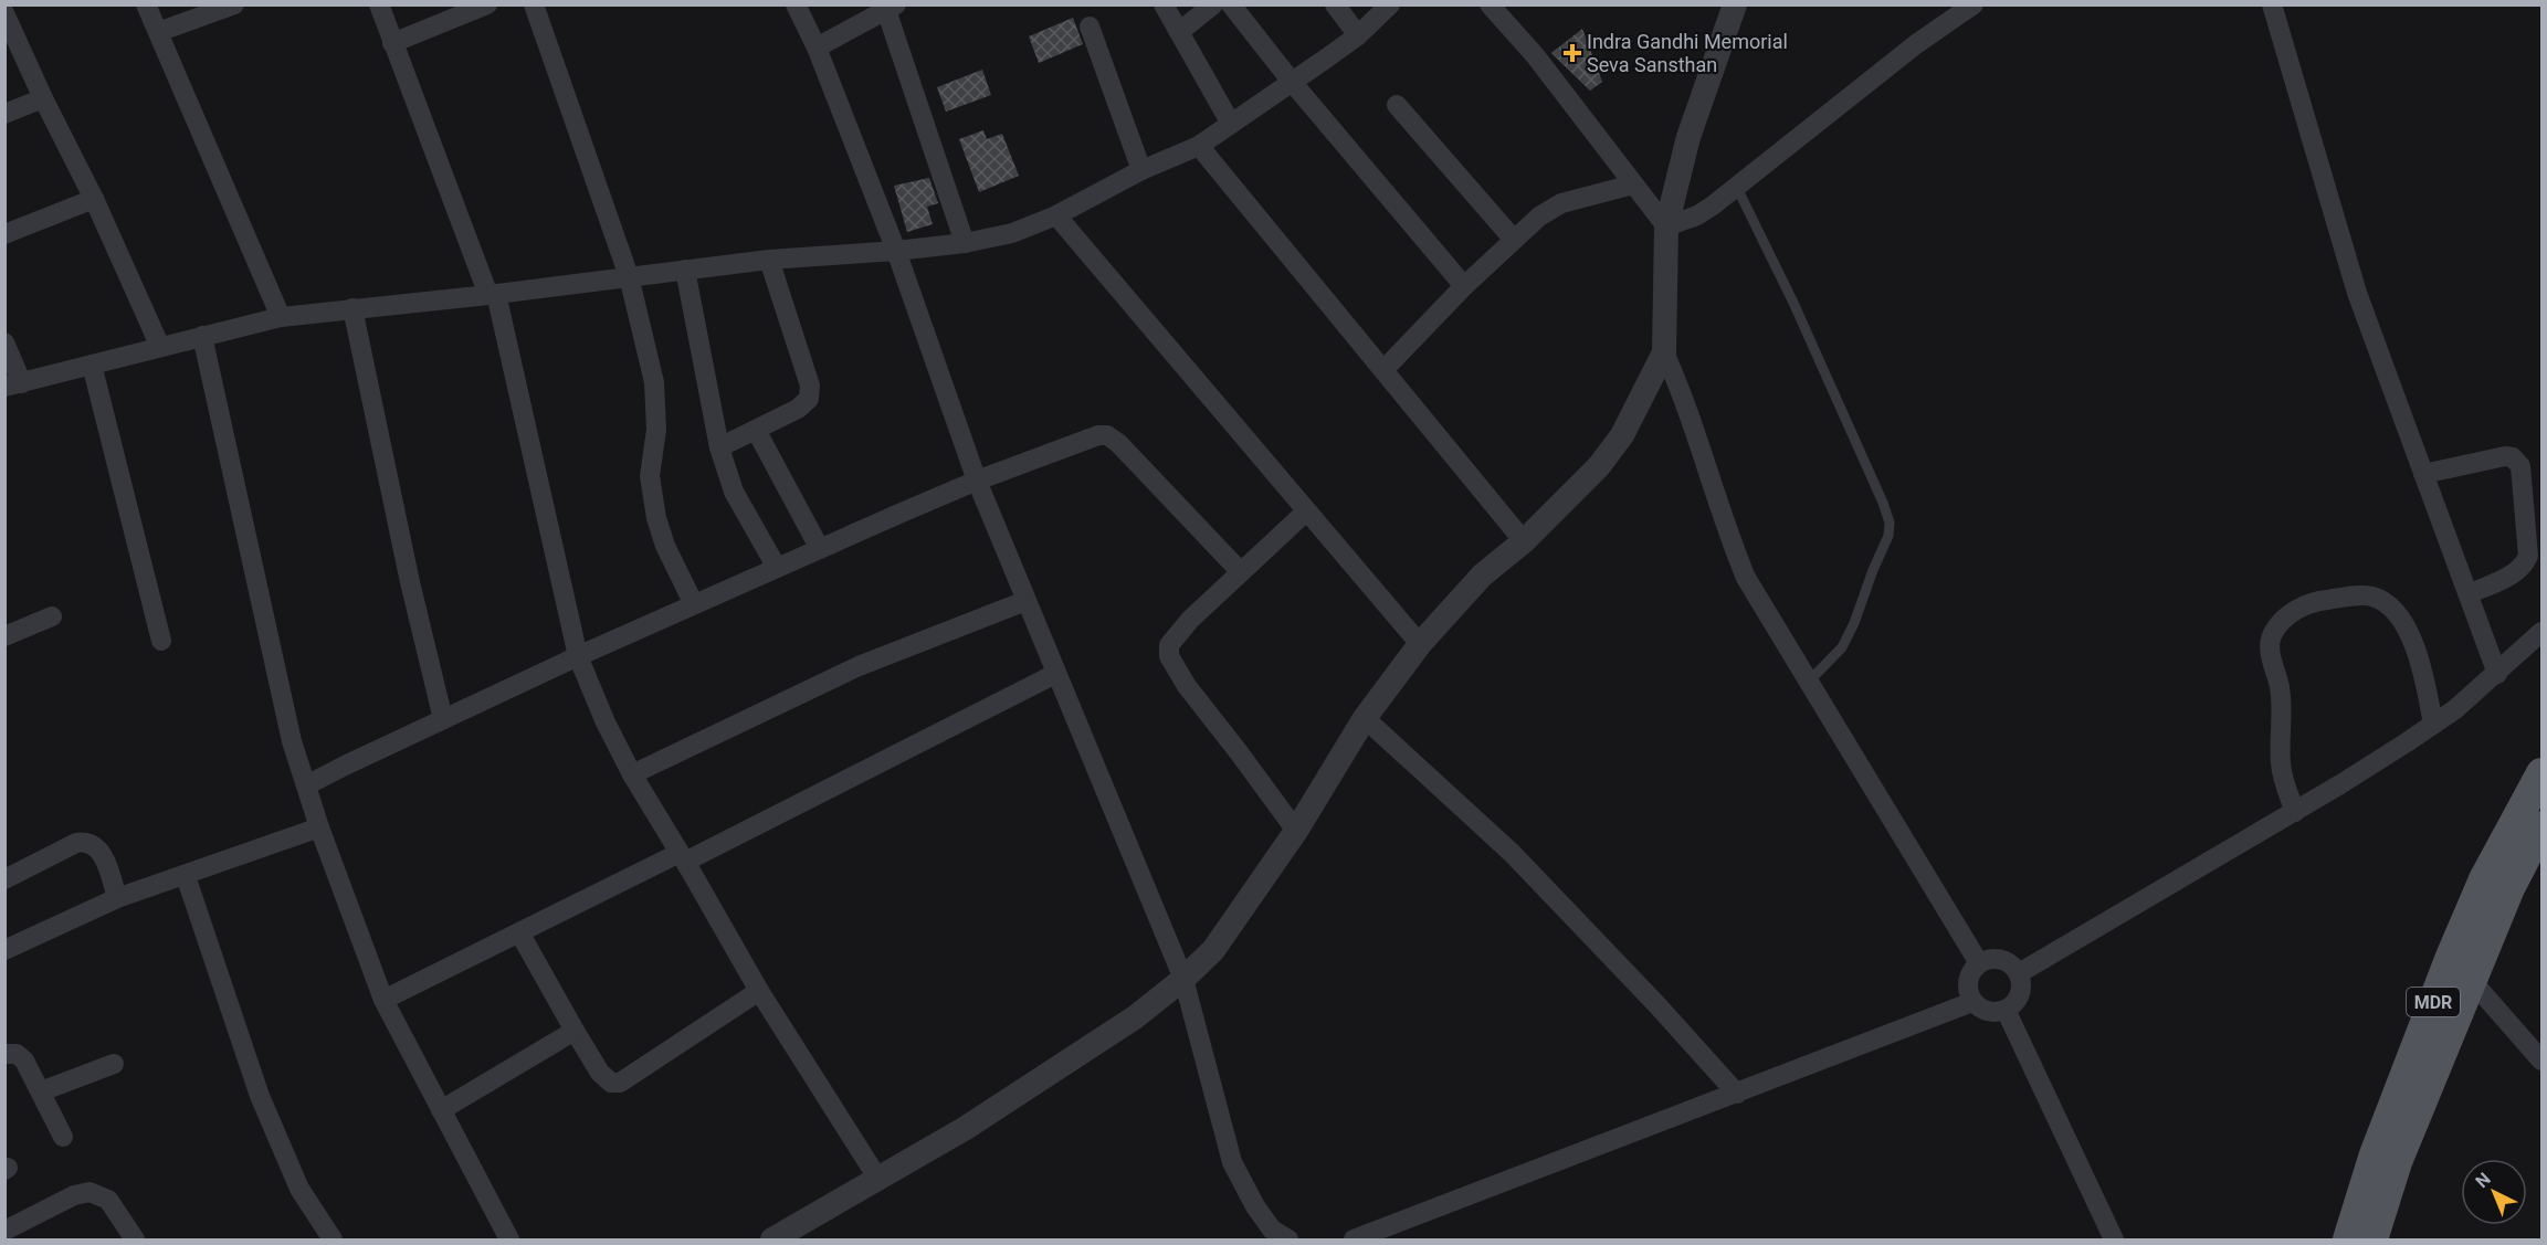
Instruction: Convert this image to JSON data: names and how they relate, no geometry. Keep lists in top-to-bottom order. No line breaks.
{"streets":{"main road":["MDR"]},"places":{"health":["Indra Gandhi Memorial Seva Sansthan"]},"north":"top left"}
